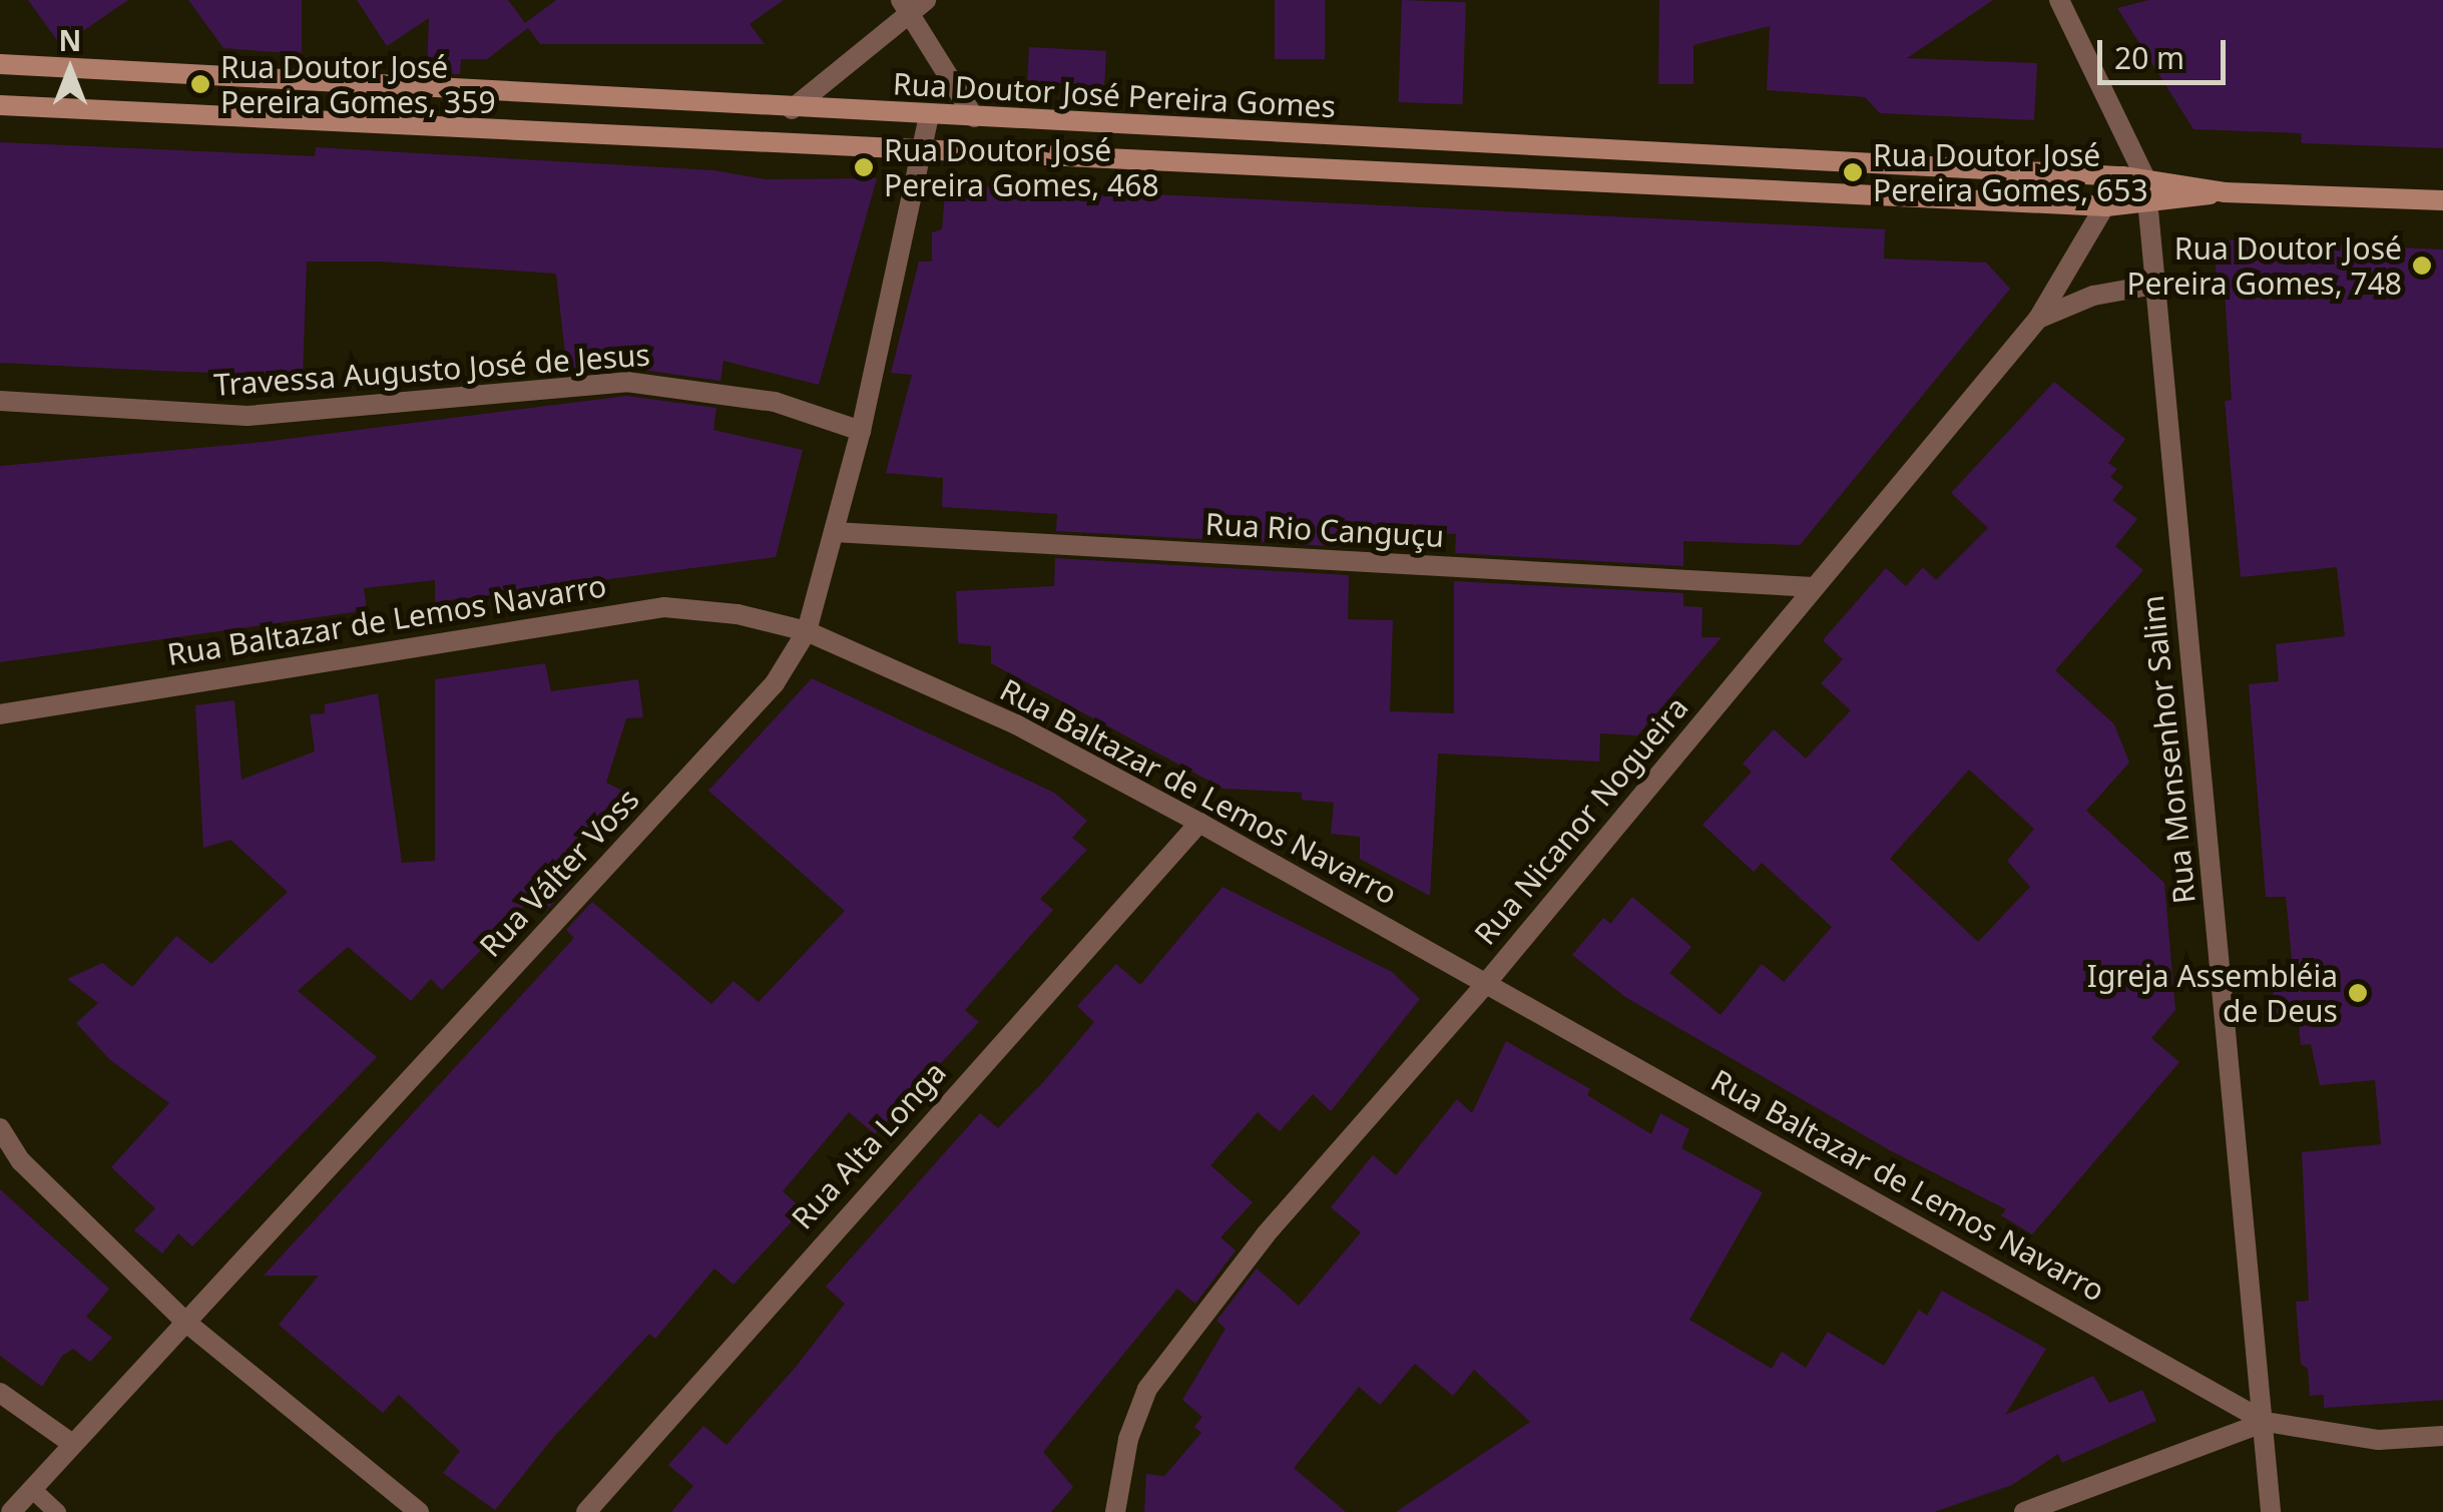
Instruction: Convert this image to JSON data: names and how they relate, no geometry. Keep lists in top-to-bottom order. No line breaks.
{"streets":{"main road":["Rua Doutor José Pereira Gomes"],"street":["Travessa Augusto José de Jesus","Rua Rio Canguçu","Rua Baltazar de Lemos Navarro","Rua Monsenhor Salim","Rua Nicanor Nogueira","Rua Válter Voss","Rua Alta Longa"]},"crossings":[["Rua Doutor José Pereira Gomes","Rua Monsenhor Salim"],["Rua Doutor José Pereira Gomes","Rua Nicanor Nogueira"],["Rua Doutor José Pereira Gomes","Rua Válter Voss"],["Travessa Augusto José de Jesus","Rua Válter Voss"],["Rua Rio Canguçu","Rua Nicanor Nogueira"],["Rua Rio Canguçu","Rua Válter Voss"],["Rua Baltazar de Lemos Navarro","Rua Monsenhor Salim"],["Rua Baltazar de Lemos Navarro","Rua Nicanor Nogueira"],["Rua Baltazar de Lemos Navarro","Rua Válter Voss"],["Rua Baltazar de Lemos Navarro","Rua Alta Longa"]],"places":["Rua Doutor José Pereira Gomes, 359","Rua Doutor José Pereira Gomes, 468","Rua Doutor José Pereira Gomes, 653","Rua Doutor José Pereira Gomes, 748","Igreja Assembléia de Deus"],"scale_bar":"20 m","north":"top"}
